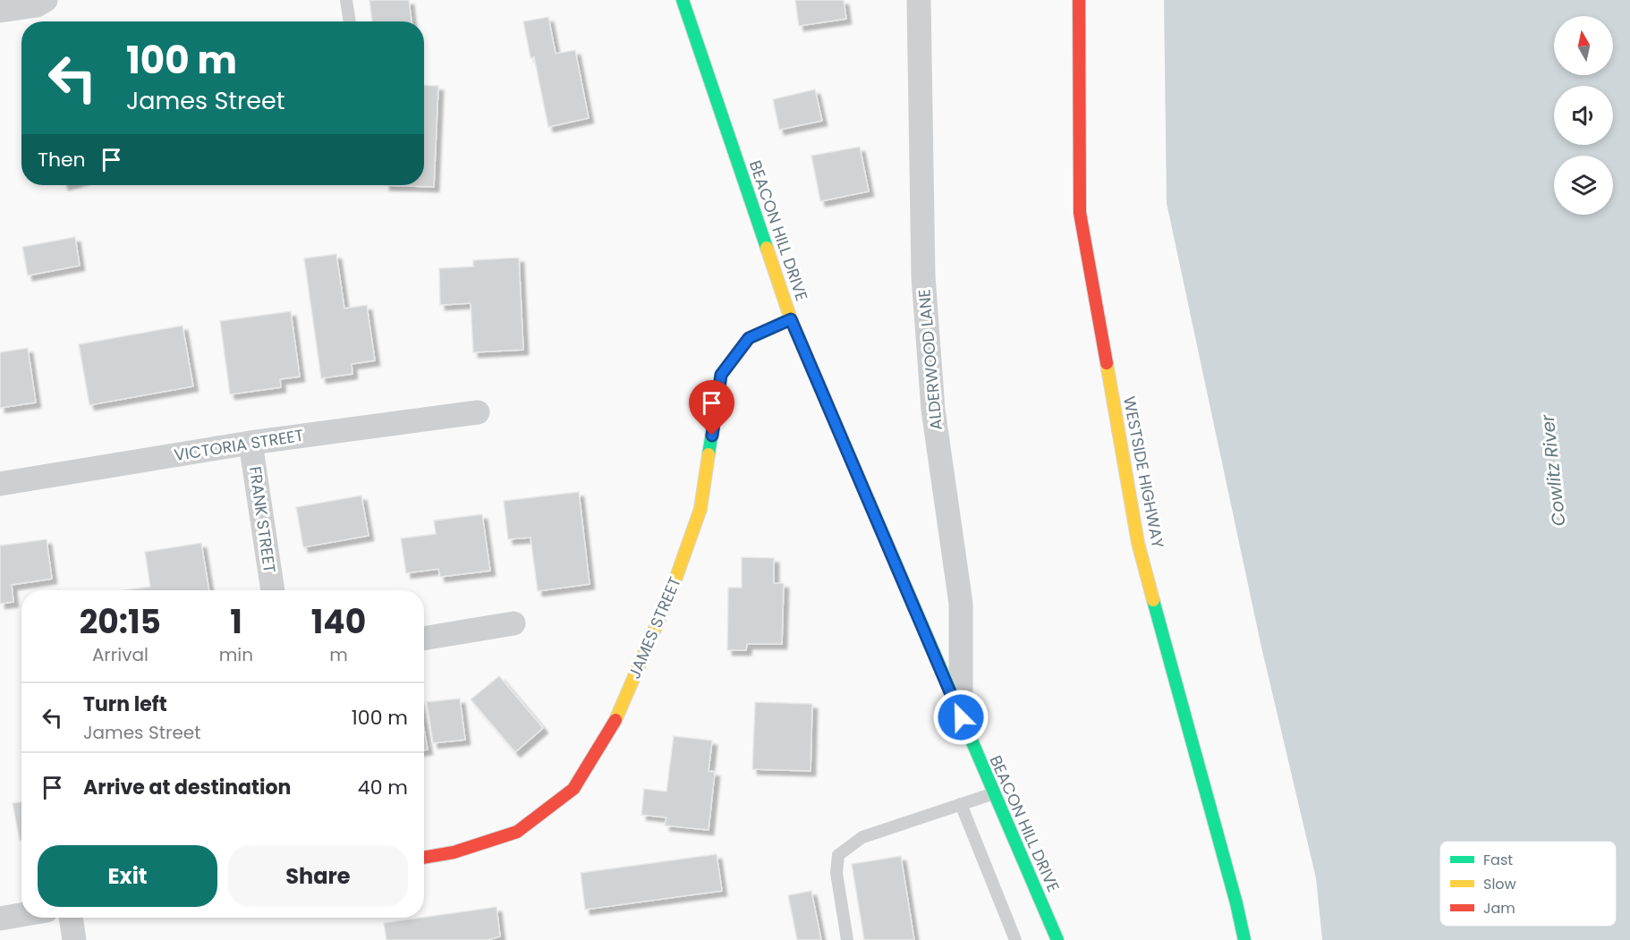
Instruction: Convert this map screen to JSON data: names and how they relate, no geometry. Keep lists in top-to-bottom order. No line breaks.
{"streets":{"street":["BEACON HILL DRIVE","ALDERWOOD LANE","VICTORIA STREET","WESTSIDE HIGHWAY","FRANK STREET","JAMES STREET"]},"crossings":[["BEACON HILL DRIVE","ALDERWOOD LANE"],["BEACON HILL DRIVE","JAMES STREET"],["VICTORIA STREET","FRANK STREET"]],"water":["Cowlitz River"],"legend":["Fast","Slow","Jam"],"north":"top","page":{"turn":["100 m","James Street"],"then":"Then","eta":["20:15","Arrival","1","min","140","m"],"list":[{"name":"Turn left","note":"James Street","value":"100 m"},{"name":"Arrive at destination","value":"40 m"}],"buttons":["Exit","Share"]}}
